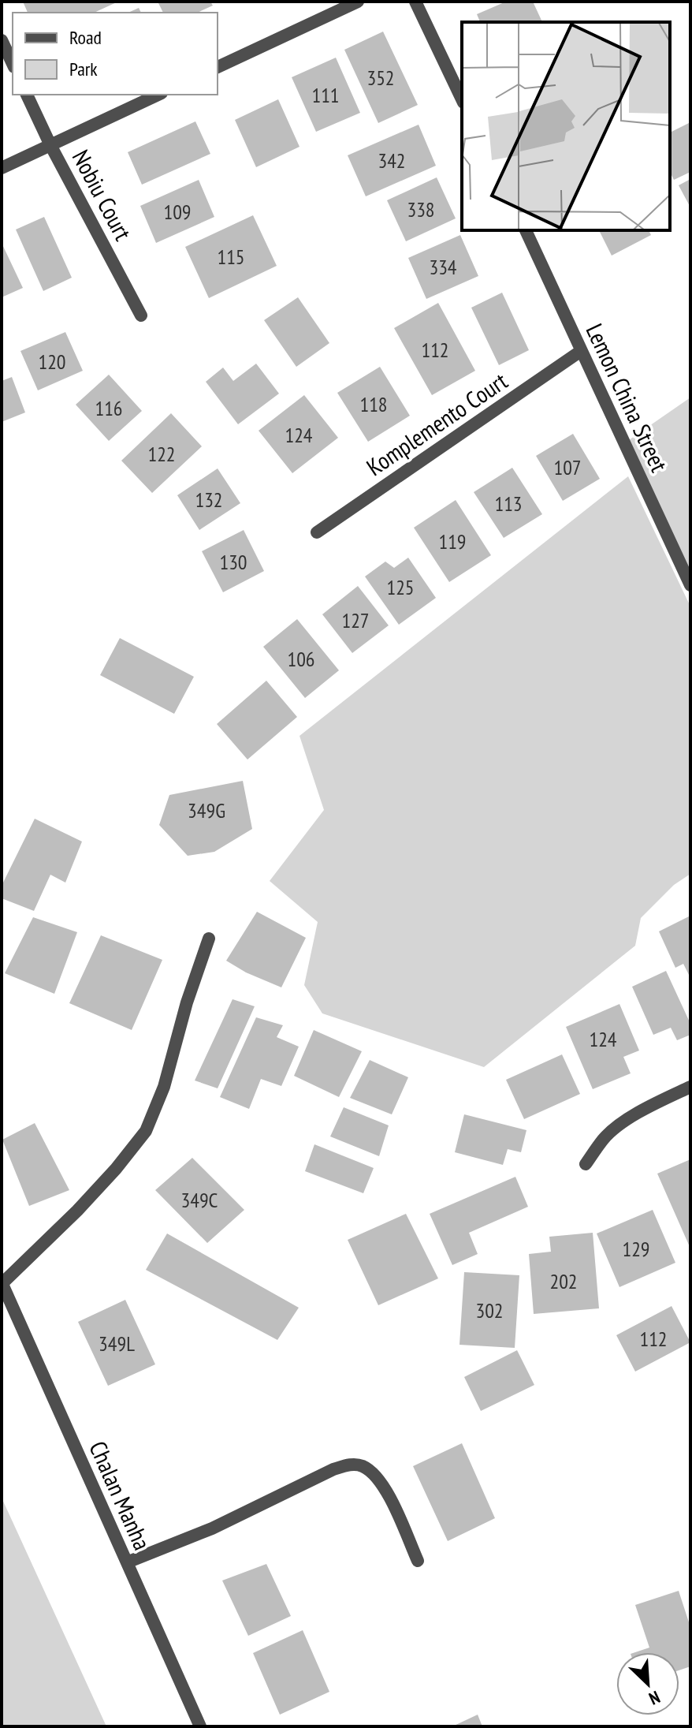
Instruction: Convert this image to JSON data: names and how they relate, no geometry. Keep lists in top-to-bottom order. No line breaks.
{"streets":{"street":["Nobiu Court","Lemon China Street","Komplemento Court","Chalan Manha"]},"crossings":[["Lemon China Street","Komplemento Court"]],"house_numbers":["352","111","342","338","109","115","334","112","120","118","116","124","122","107","132","113","119","130","125","127","106","349G","124","349C","129","202","302","112","349L"],"legend":["Road","Park"],"north":"bottom right"}
